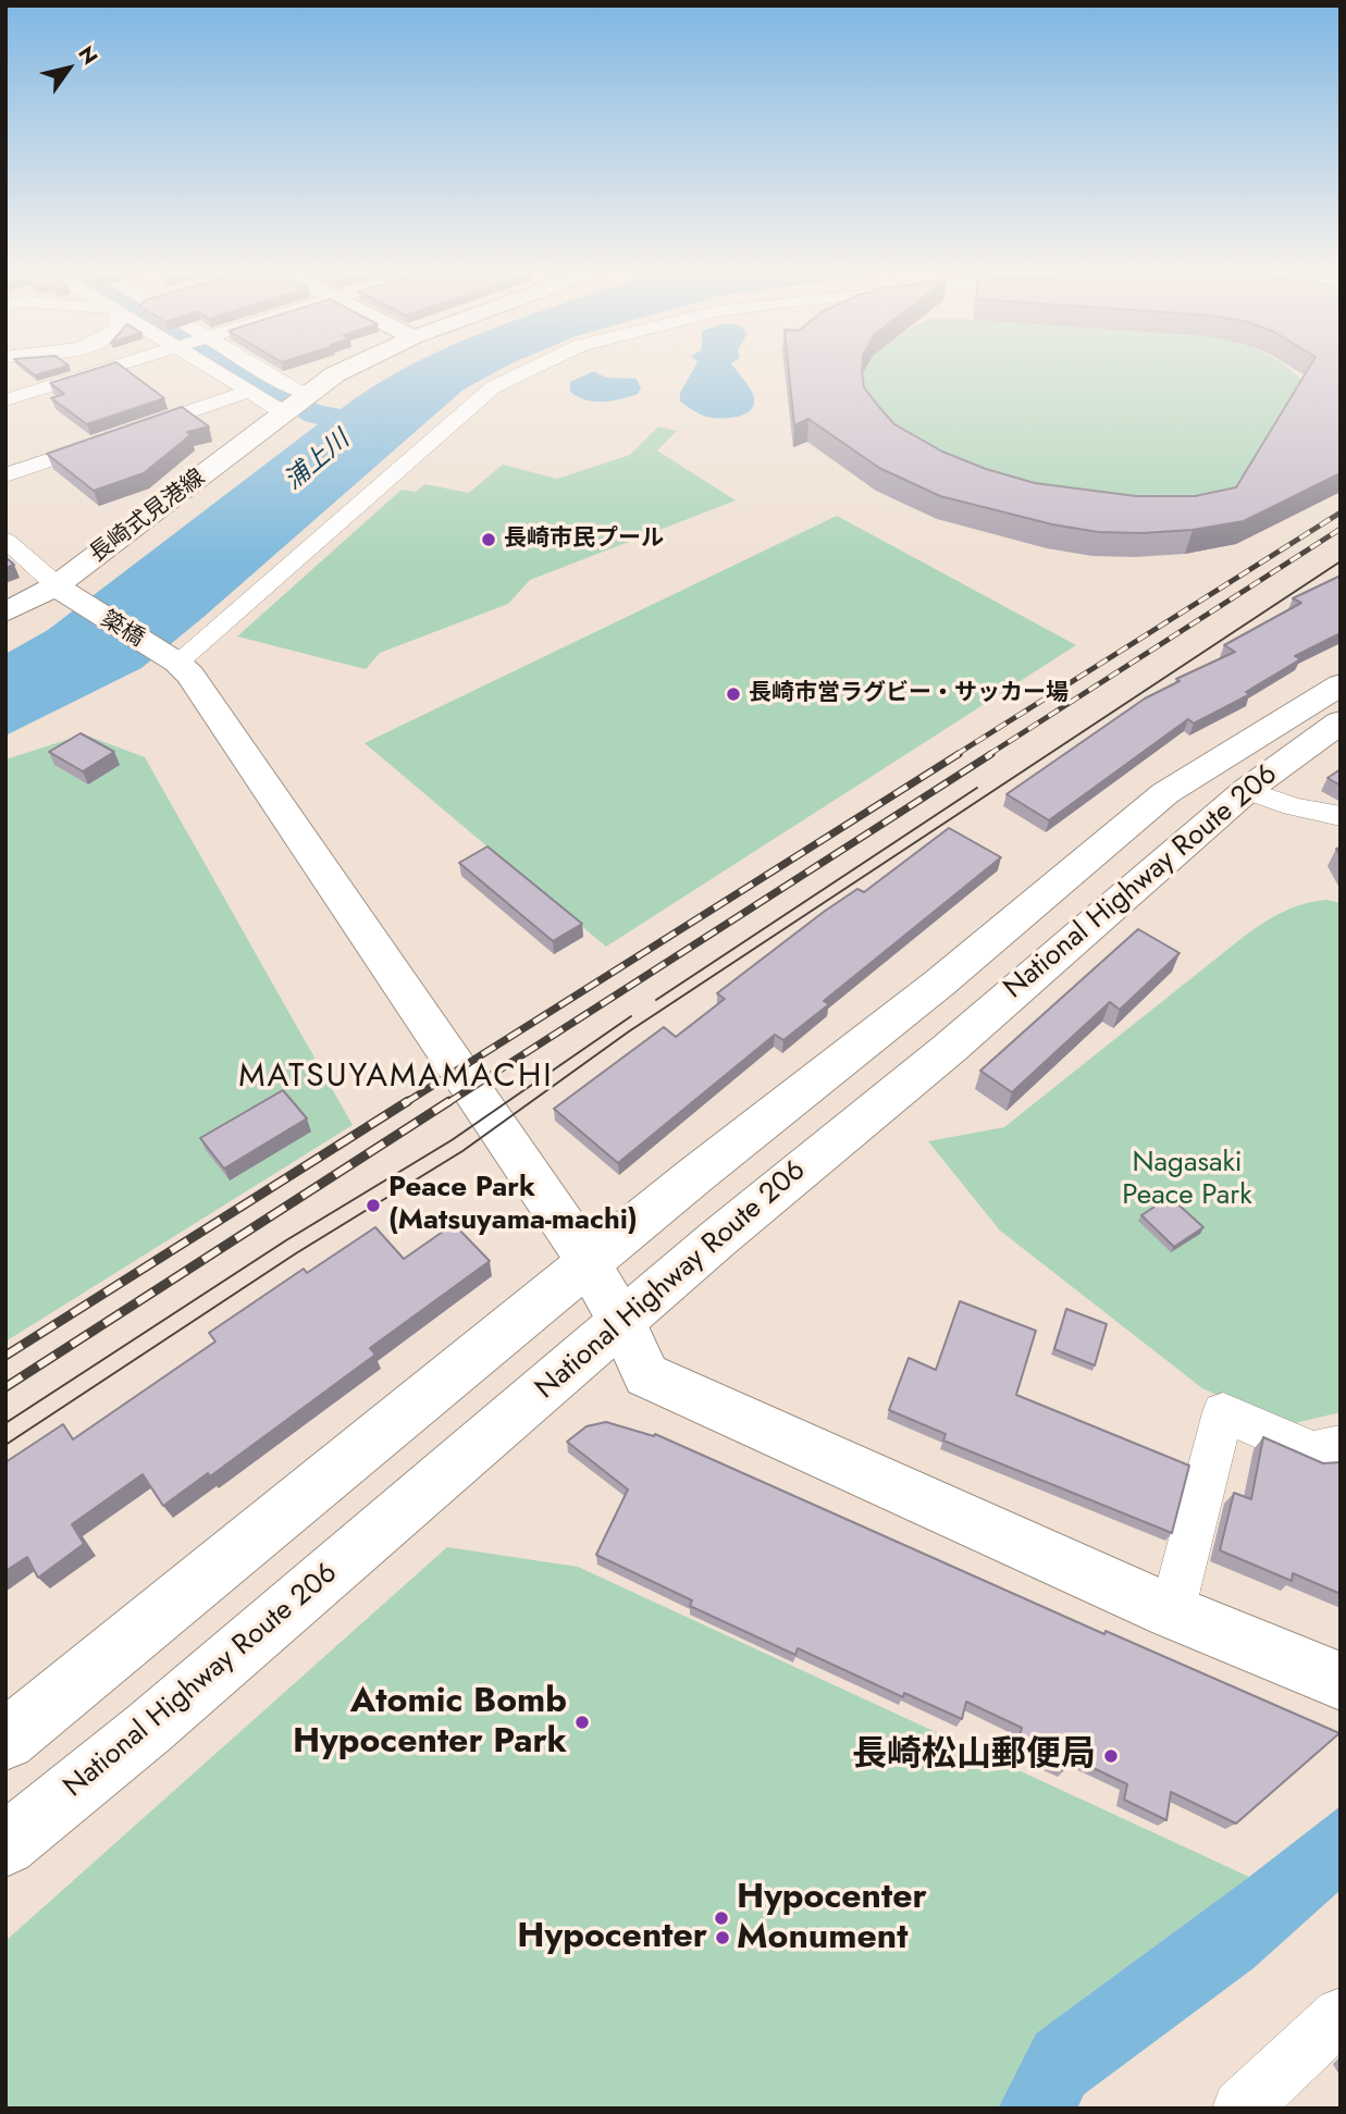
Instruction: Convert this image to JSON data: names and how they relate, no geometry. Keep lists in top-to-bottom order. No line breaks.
{"streets":{"main road":["長崎式見港線","簗橋","National Highway Route 206"]},"crossings":[["長崎式見港線","簗橋"],["簗橋","National Highway Route 206"]],"districts":["MATSUYAMAMACHI"],"water":["浦上川"],"parks":["Nagasaki Peace Park"],"places":["長崎市民プール","長崎市営ラグビー・サッカー場","Peace Park (Matsuyama-machi)","Atomic Bomb Hypocenter Park","長崎松山郵便局","Hypocenter Monument","Hypocenter"],"north":"top right"}
